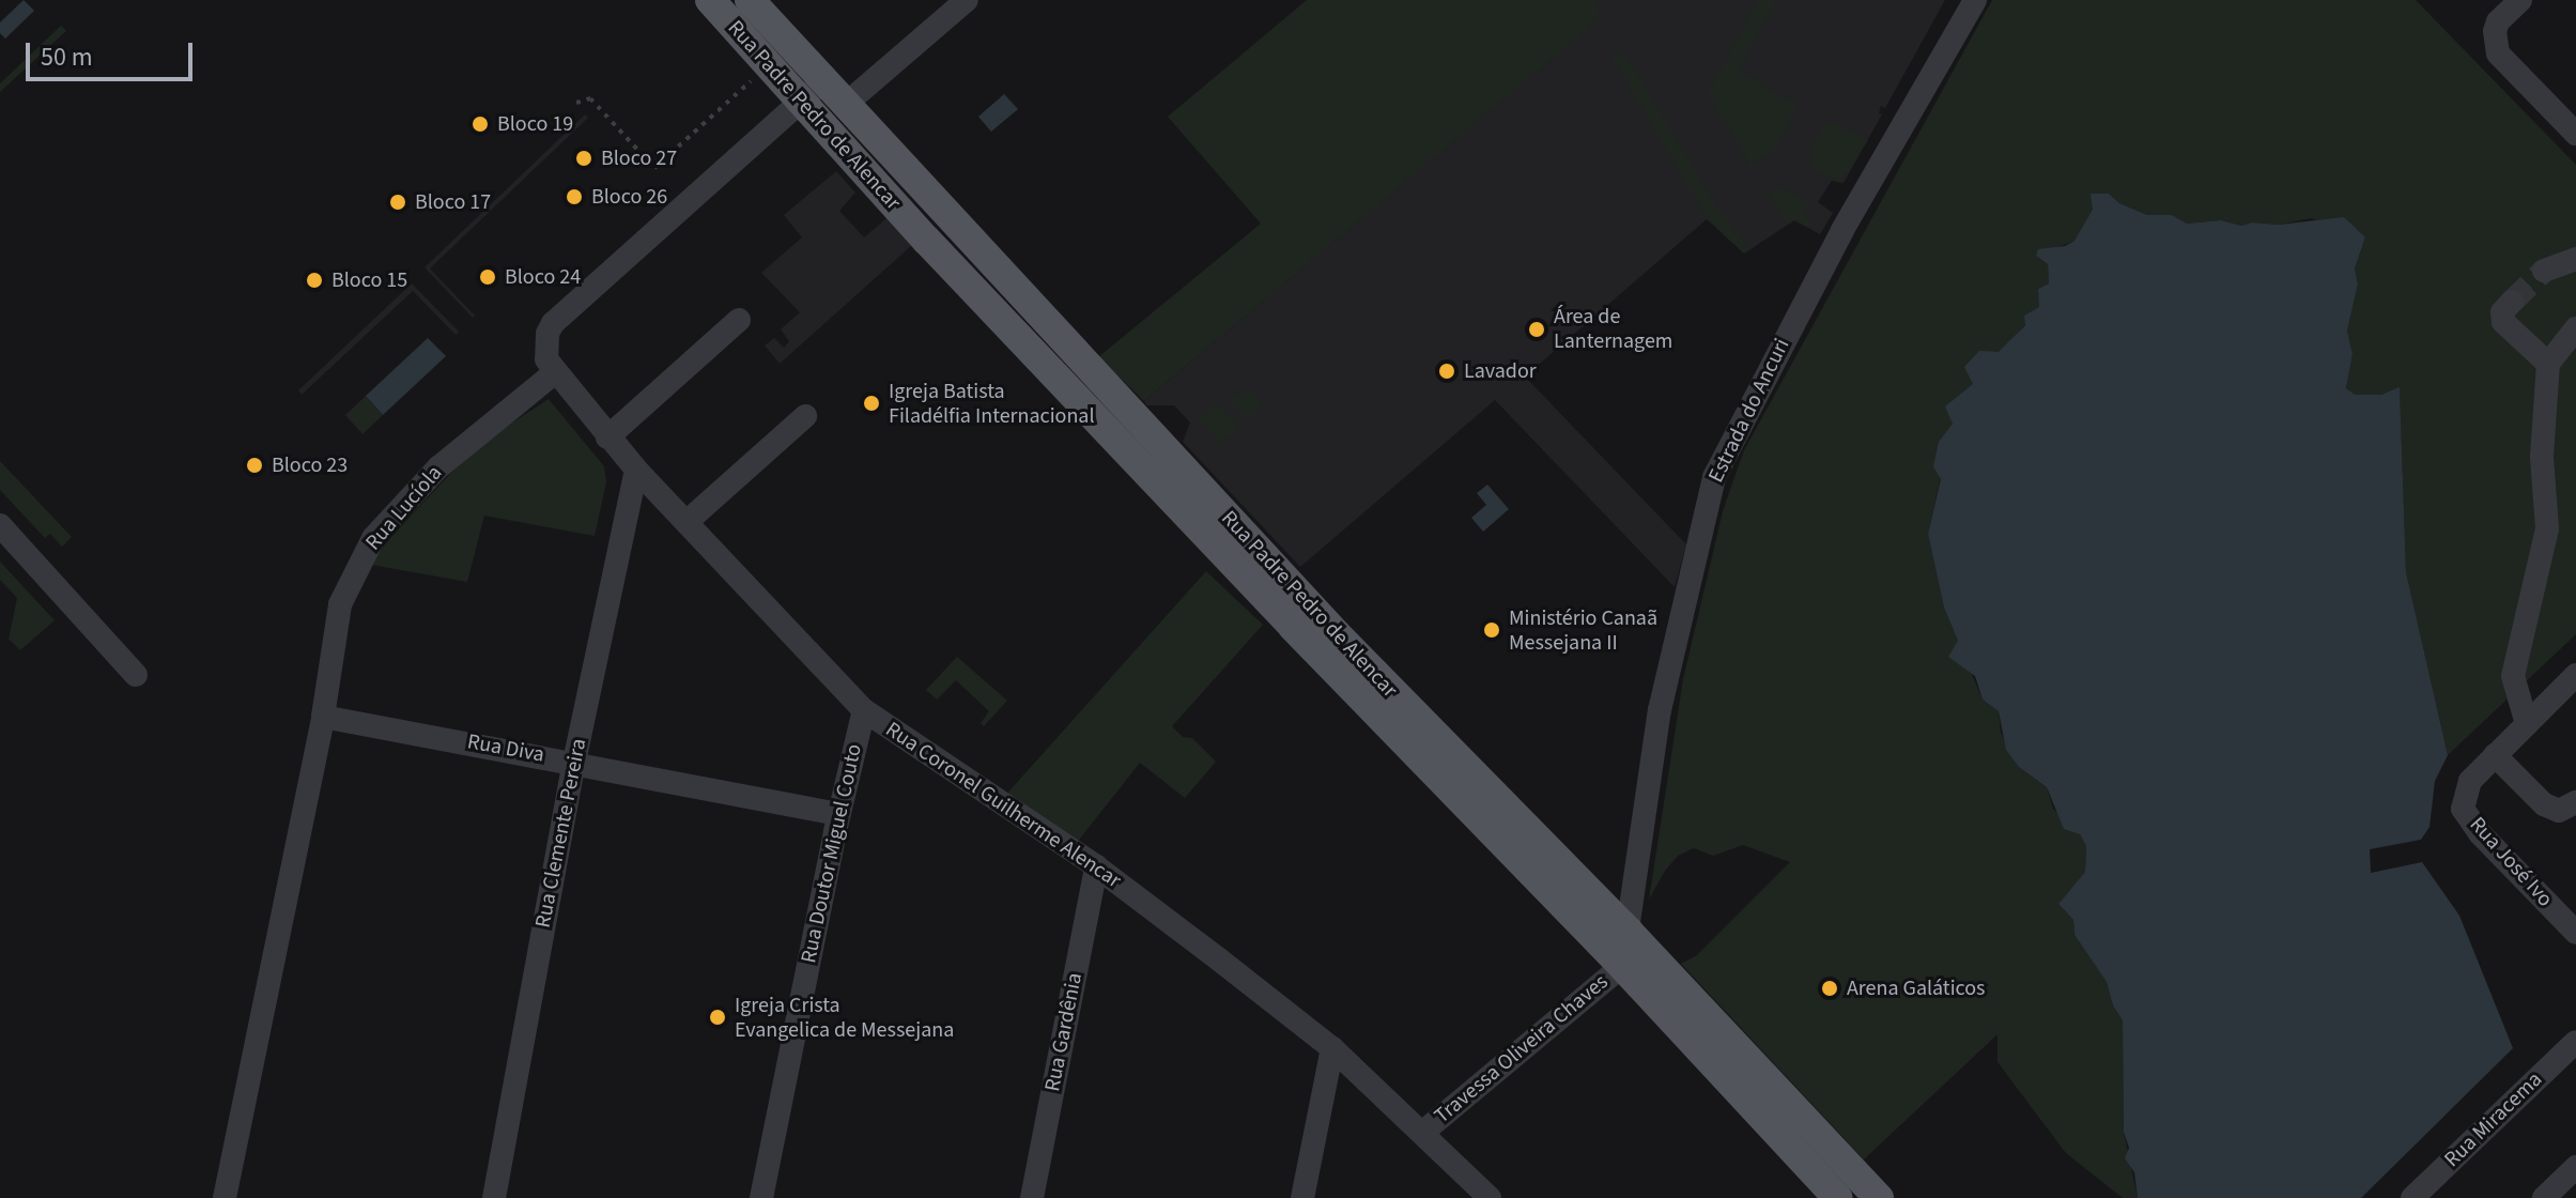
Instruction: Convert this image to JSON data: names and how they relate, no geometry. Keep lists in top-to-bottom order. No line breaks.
{"streets":{"main road":["Rua Padre Pedro de Alencar"],"street":["Estrada do Ancuri","Rua Lucíola","Rua Diva","Rua Coronel Guilherme Alencar","Rua Clemente Pereira","Rua Doutor Miguel Couto","Rua José Ivo","Rua Gardênia","Travessa Oliveira Chaves","Rua Miracema"]},"crossings":[["Rua Padre Pedro de Alencar","Estrada do Ancuri"],["Rua Padre Pedro de Alencar","Travessa Oliveira Chaves"],["Estrada do Ancuri","Travessa Oliveira Chaves"],["Rua Lucíola","Rua Diva"],["Rua Lucíola","Rua Coronel Guilherme Alencar"],["Rua Diva","Rua Clemente Pereira"],["Rua Diva","Rua Doutor Miguel Couto"],["Rua Coronel Guilherme Alencar","Rua Clemente Pereira"],["Rua Coronel Guilherme Alencar","Rua Doutor Miguel Couto"],["Rua Coronel Guilherme Alencar","Rua Gardênia"],["Rua Coronel Guilherme Alencar","Travessa Oliveira Chaves"]],"places":["Bloco 19","Bloco 27","Bloco 26","Bloco 17","Bloco 24","Bloco 15","Área de Lanternagem","Lavador","Igreja Batista Filadélfia Internacional","Bloco 23","Ministério Canaã Messejana II","Arena Galáticos","Igreja Crista Evangelica de Messejana"],"scale_bar":"50 m"}
